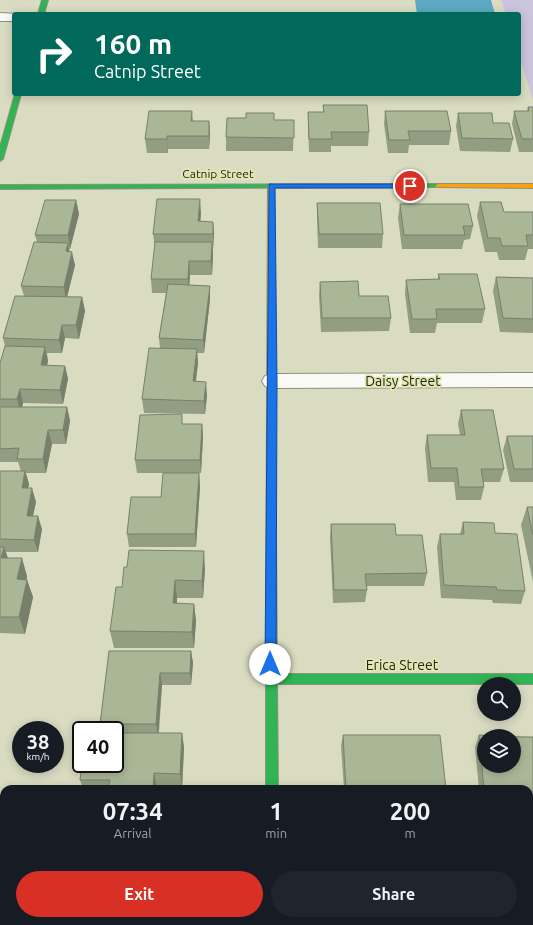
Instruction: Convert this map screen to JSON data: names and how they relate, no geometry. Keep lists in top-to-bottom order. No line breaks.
{"streets":{"street":["Catnip Street","Daisy Street","Erica Street"]},"page":{"turn":["160 m","Catnip Street"],"speed":"38 km/h","limit":"40","eta":["07:34","Arrival","1","min","200","m"],"buttons":["Exit","Share"]}}
